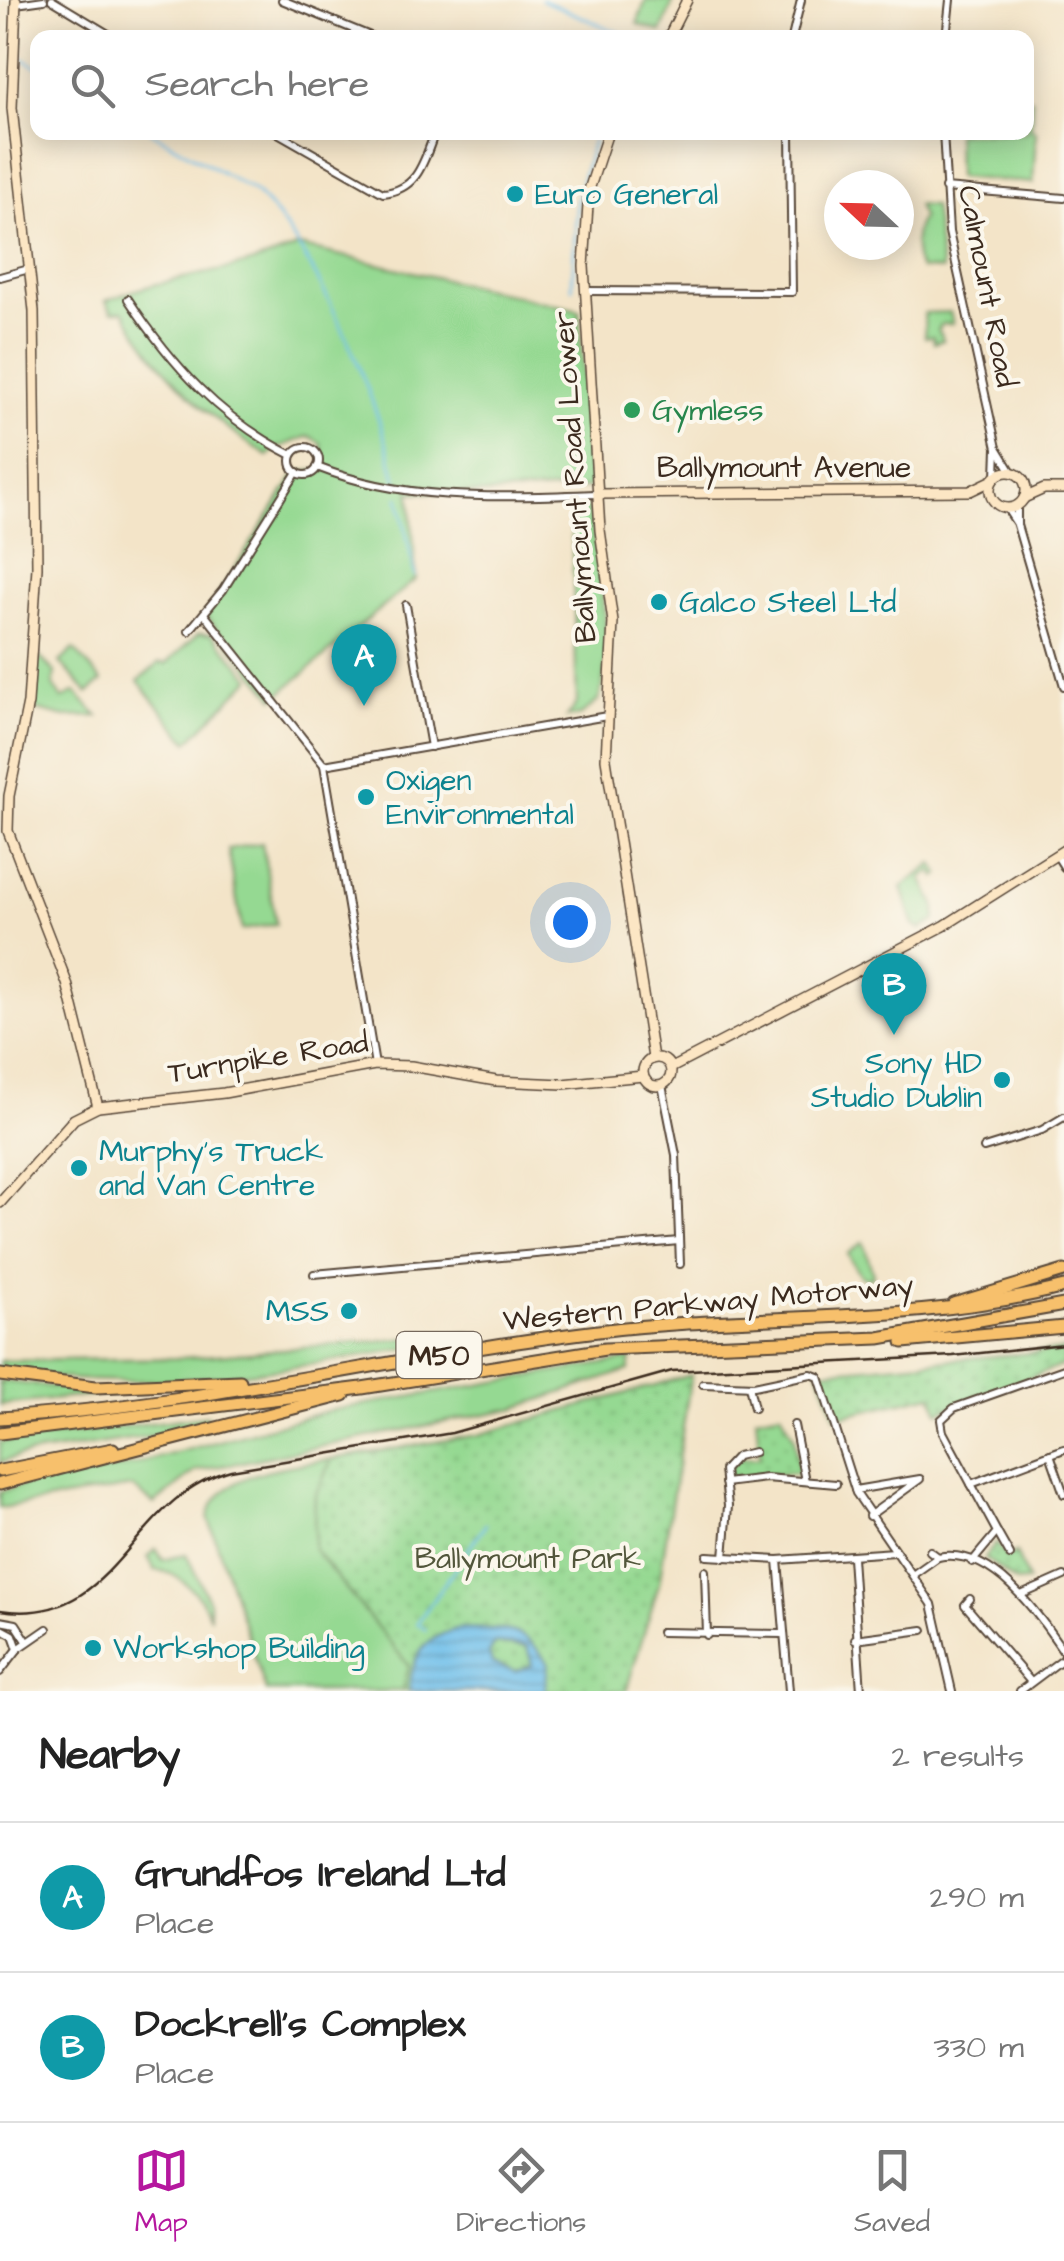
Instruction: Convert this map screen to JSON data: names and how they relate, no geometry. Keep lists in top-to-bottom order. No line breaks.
{"streets":{"highway":["Western Parkway Motorway","M50"],"street":["Calmount Road","Ballymount Avenue","Ballymount Road Lower","Turnpike Road"]},"crossings":[["Calmount Road","Ballymount Avenue"],["Ballymount Avenue","Ballymount Road Lower"],["Ballymount Road Lower","Turnpike Road"],["Western Parkway Motorway","M50"]],"parks":["Ballymount Park"],"places":["Euro General","Gymless","Galco Steel Ltd","Oxigen Environmental","Sony HD Studio Dublin","Murphy's Truck and Van Centre","MSS","Workshop Building"],"north":"left","page":{"search":"Search here","pins":["A","B"],"heading":["Nearby","2 results"],"list":[{"mark":"A","name":"Grundfos Ireland Ltd","note":"Place","value":"290 m"},{"mark":"B","name":"Dockrell's Complex","note":"Place","value":"330 m"}],"nav":["Map","Directions","Saved"]}}
